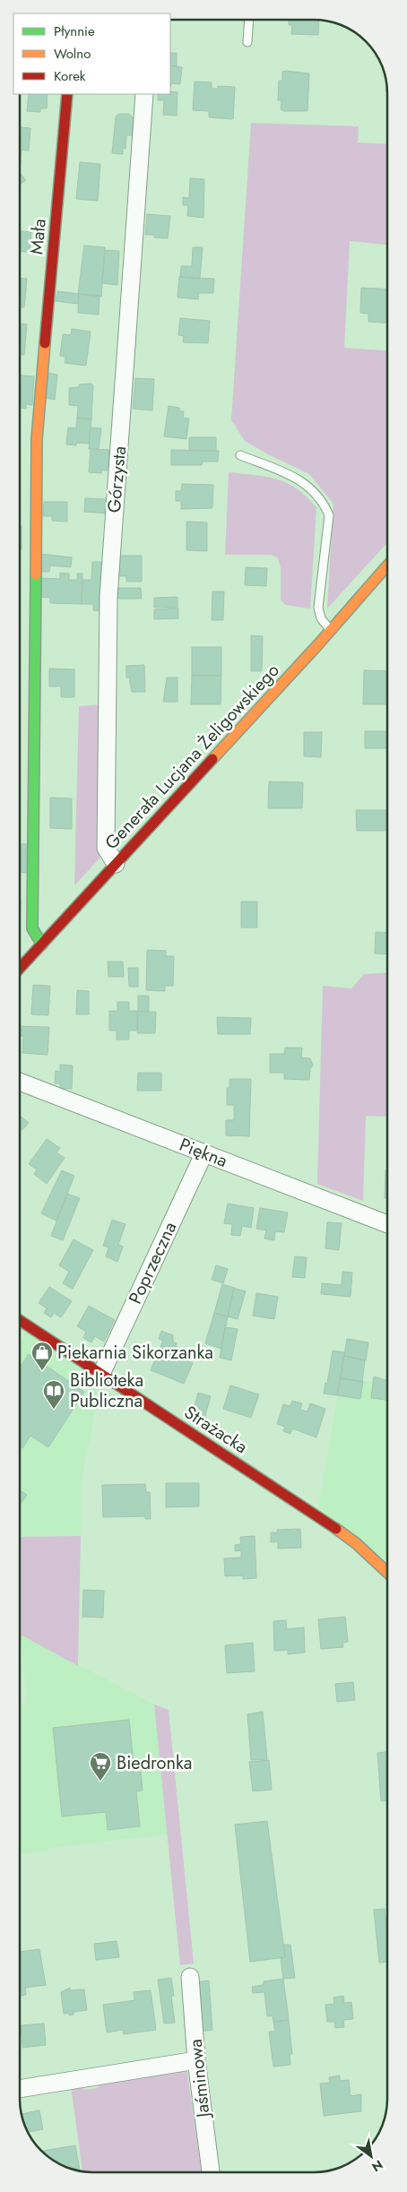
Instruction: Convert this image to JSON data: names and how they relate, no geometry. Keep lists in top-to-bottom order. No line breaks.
{"streets":{"street":["Mała","Górzysta","Generała Lucjana Żeligowskiego","Piękna","Poprzeczna","Strażacka","Jaśminowa"]},"crossings":[["Mała","Generała Lucjana Żeligowskiego"],["Górzysta","Generała Lucjana Żeligowskiego"],["Piękna","Poprzeczna"],["Poprzeczna","Strażacka"]],"places":{"shop":["Piekarnia Sikorzanka"],"library":["Biblioteka Publiczna"],"supermarket":["Biedronka"]},"legend":["Płynnie","Wolno","Korek"],"north":"bottom right"}
